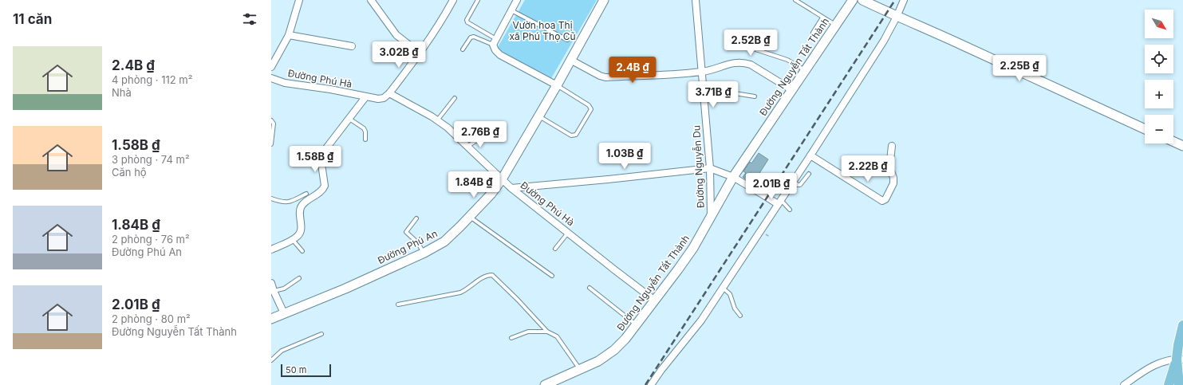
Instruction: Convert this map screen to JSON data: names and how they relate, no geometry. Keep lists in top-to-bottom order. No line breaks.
{"streets":{"street":["Đường Nguyễn Tất Thành","Đường Phú Hà","Đường Nguyễn Du","Đường Phú An"]},"crossings":[["Đường Nguyễn Tất Thành","Đường Phú Hà"],["Đường Nguyễn Tất Thành","Đường Nguyễn Du"],["Đường Phú Hà","Đường Phú An"]],"parks":["Vườn hoa Thị xã Phú Thọ Cũ"],"scale_bar":"50 m","north":"bottom right","page":{"heading":"11 căn","map_buttons":["+","−"],"price":["2.52B ₫","3.02B ₫","2.25B ₫","2.4B ₫","3.71B ₫","2.76B ₫","1.03B ₫","1.58B ₫","2.22B ₫","1.84B ₫","2.01B ₫"],"list":[{"name":"2.4B ₫","note":"4 phòng · 112 m² · Nhà"},{"name":"1.58B ₫","note":"3 phòng · 74 m² · Căn hộ"},{"name":"1.84B ₫","note":"2 phòng · 76 m² · Đường Phú An"},{"name":"2.01B ₫","note":"2 phòng · 80 m² · Đường Nguyễn Tất Thành"}],"scale":"50 m"}}
